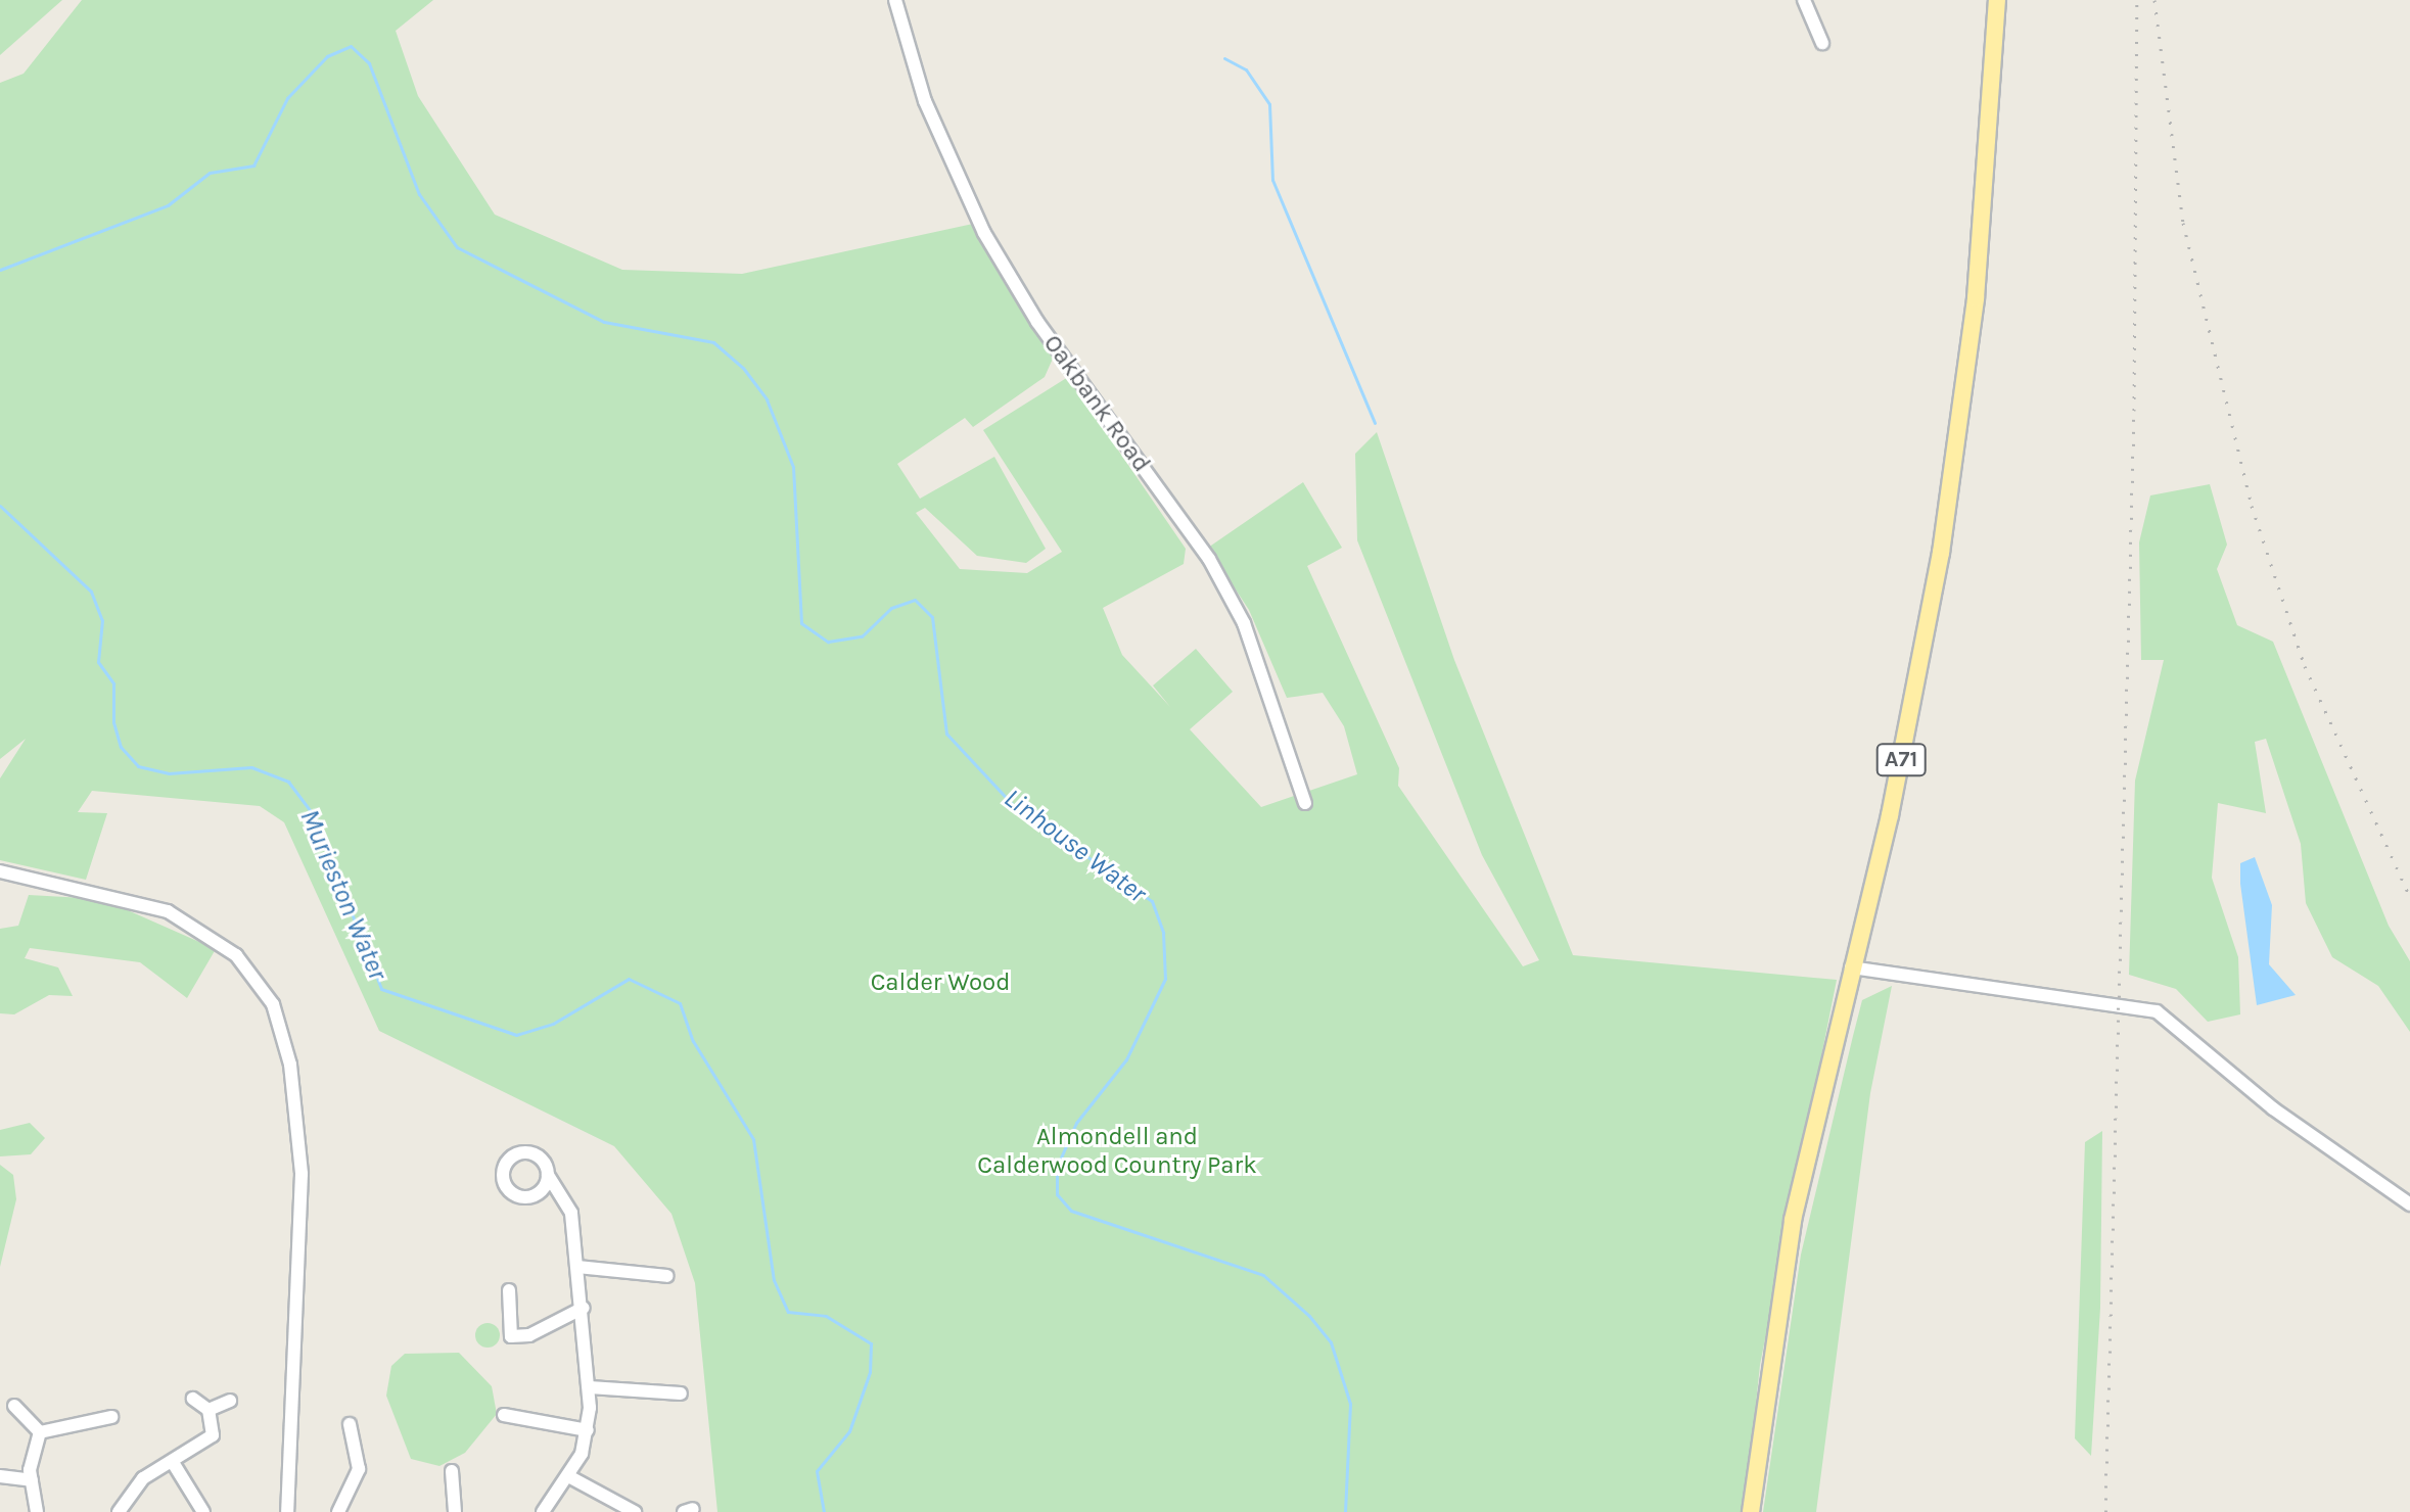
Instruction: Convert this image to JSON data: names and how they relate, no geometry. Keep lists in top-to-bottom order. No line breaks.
{"streets":{"main road":["A71"],"street":["Oakbank Road"]},"water":["Linhouse Water","Murieston Water"],"parks":["Calder Wood","Almondell and Calderwood Country Park"]}
